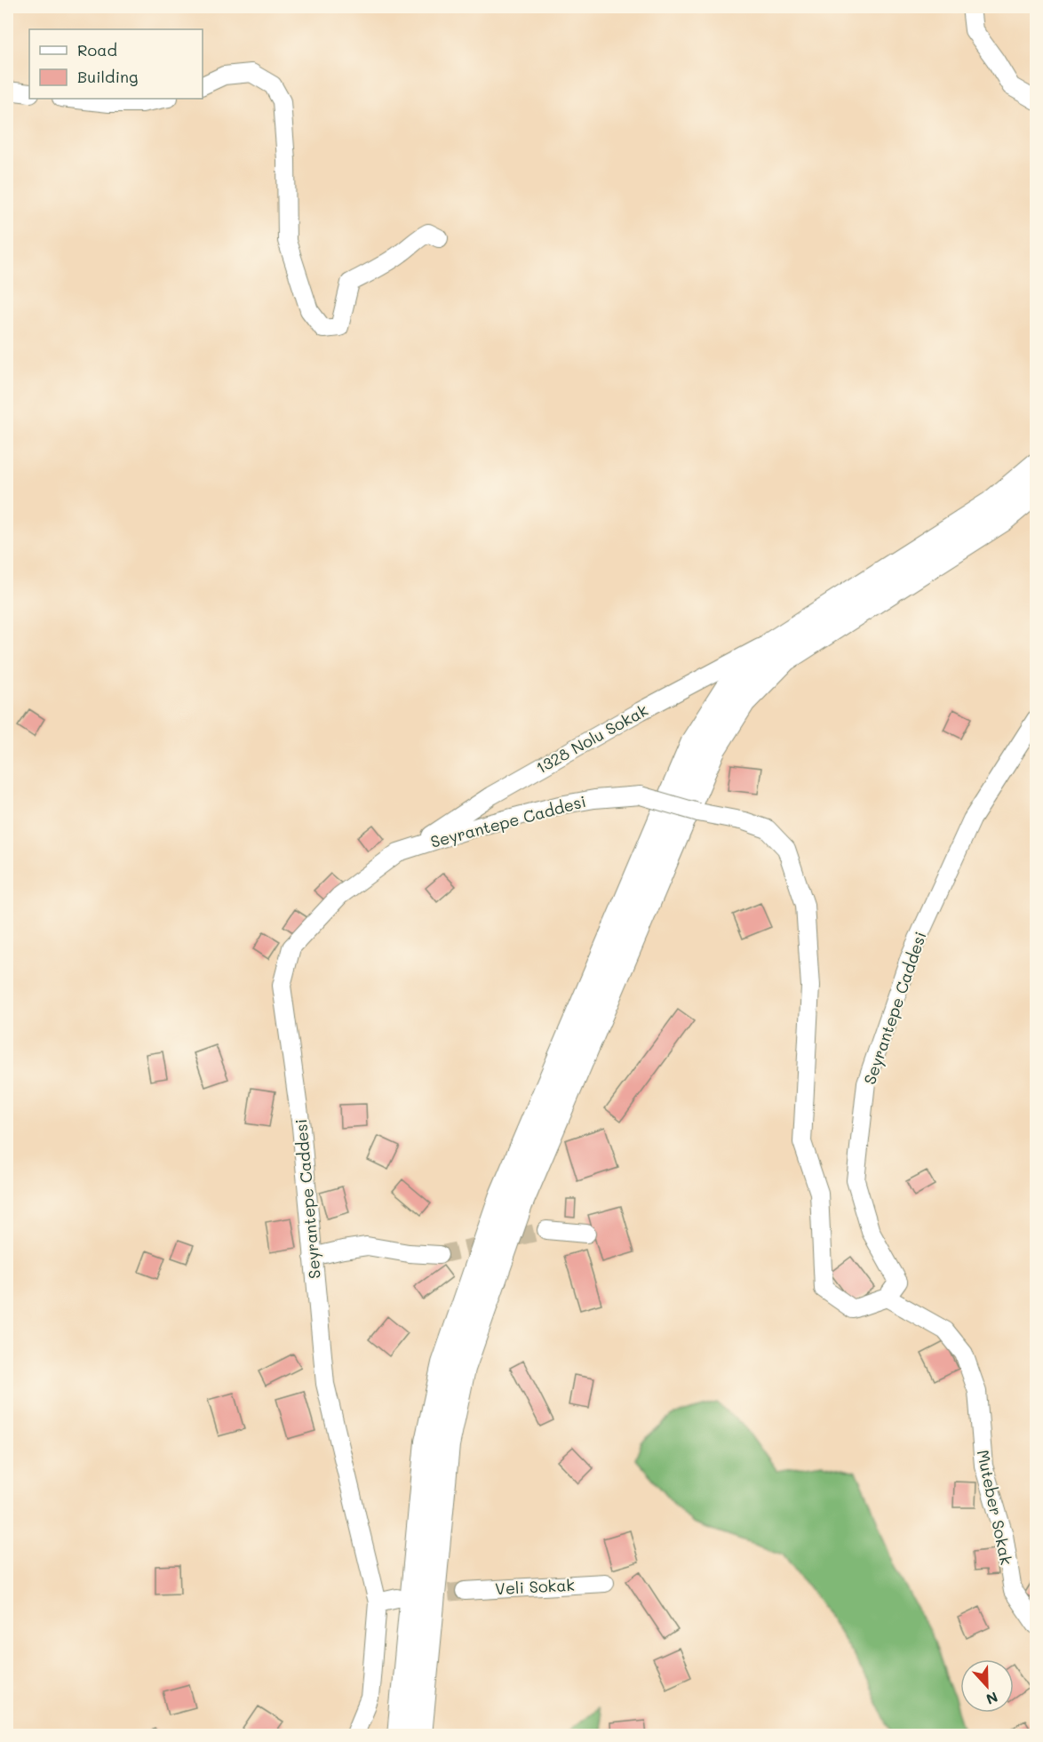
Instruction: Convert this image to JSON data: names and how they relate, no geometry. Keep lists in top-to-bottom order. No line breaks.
{"streets":{"street":["1328 Nolu Sokak","Seyrantepe Caddesi","Muteber Sokak","Veli Sokak"]},"crossings":[["1328 Nolu Sokak","Seyrantepe Caddesi"],["Seyrantepe Caddesi","Muteber Sokak"]],"legend":["Road","Building"],"north":"bottom"}
